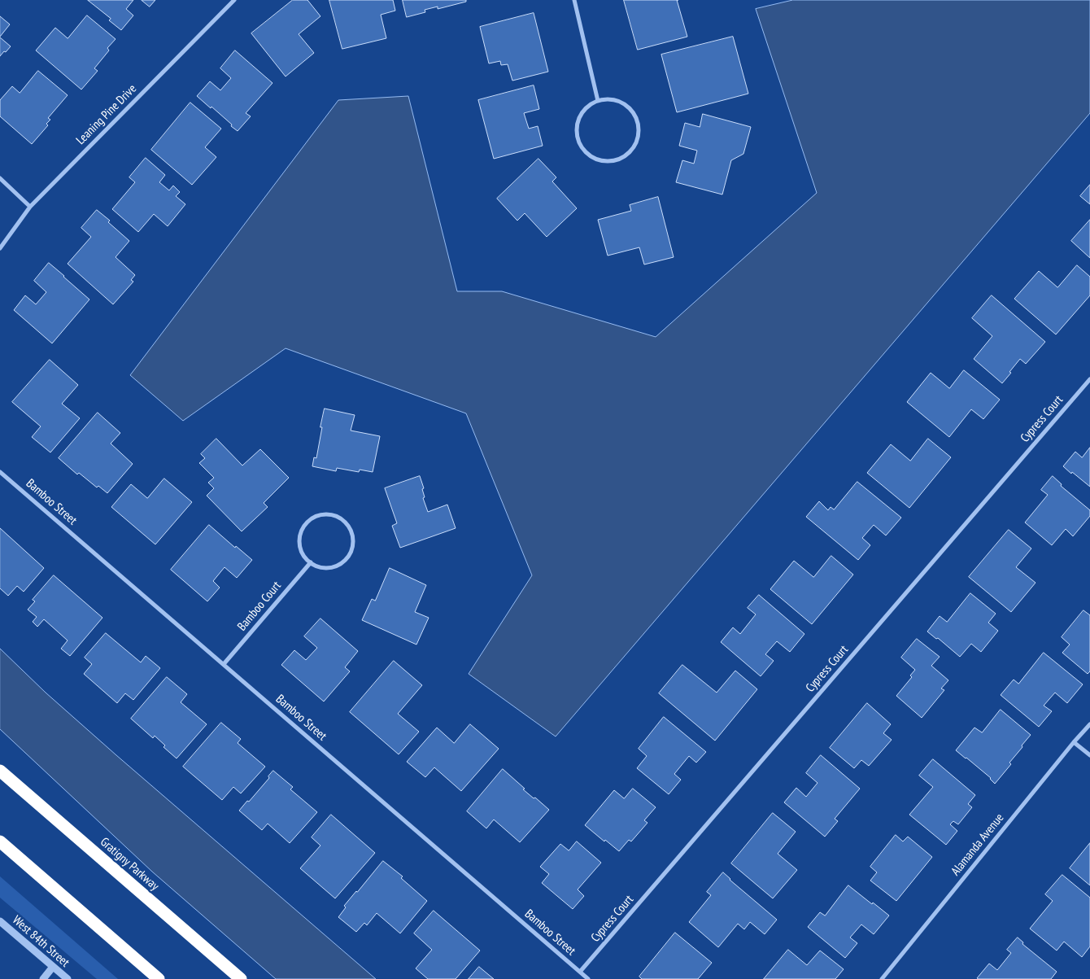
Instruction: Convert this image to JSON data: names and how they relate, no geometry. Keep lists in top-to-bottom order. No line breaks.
{"streets":{"highway":["Gratigny Parkway"],"street":["Leaning Pine Drive","Cypress Court","Bamboo Street","Bamboo Court","Alamanda Avenue","West 84th Street"]},"crossings":[["Cypress Court","Bamboo Street"],["Bamboo Street","Bamboo Court"]]}
